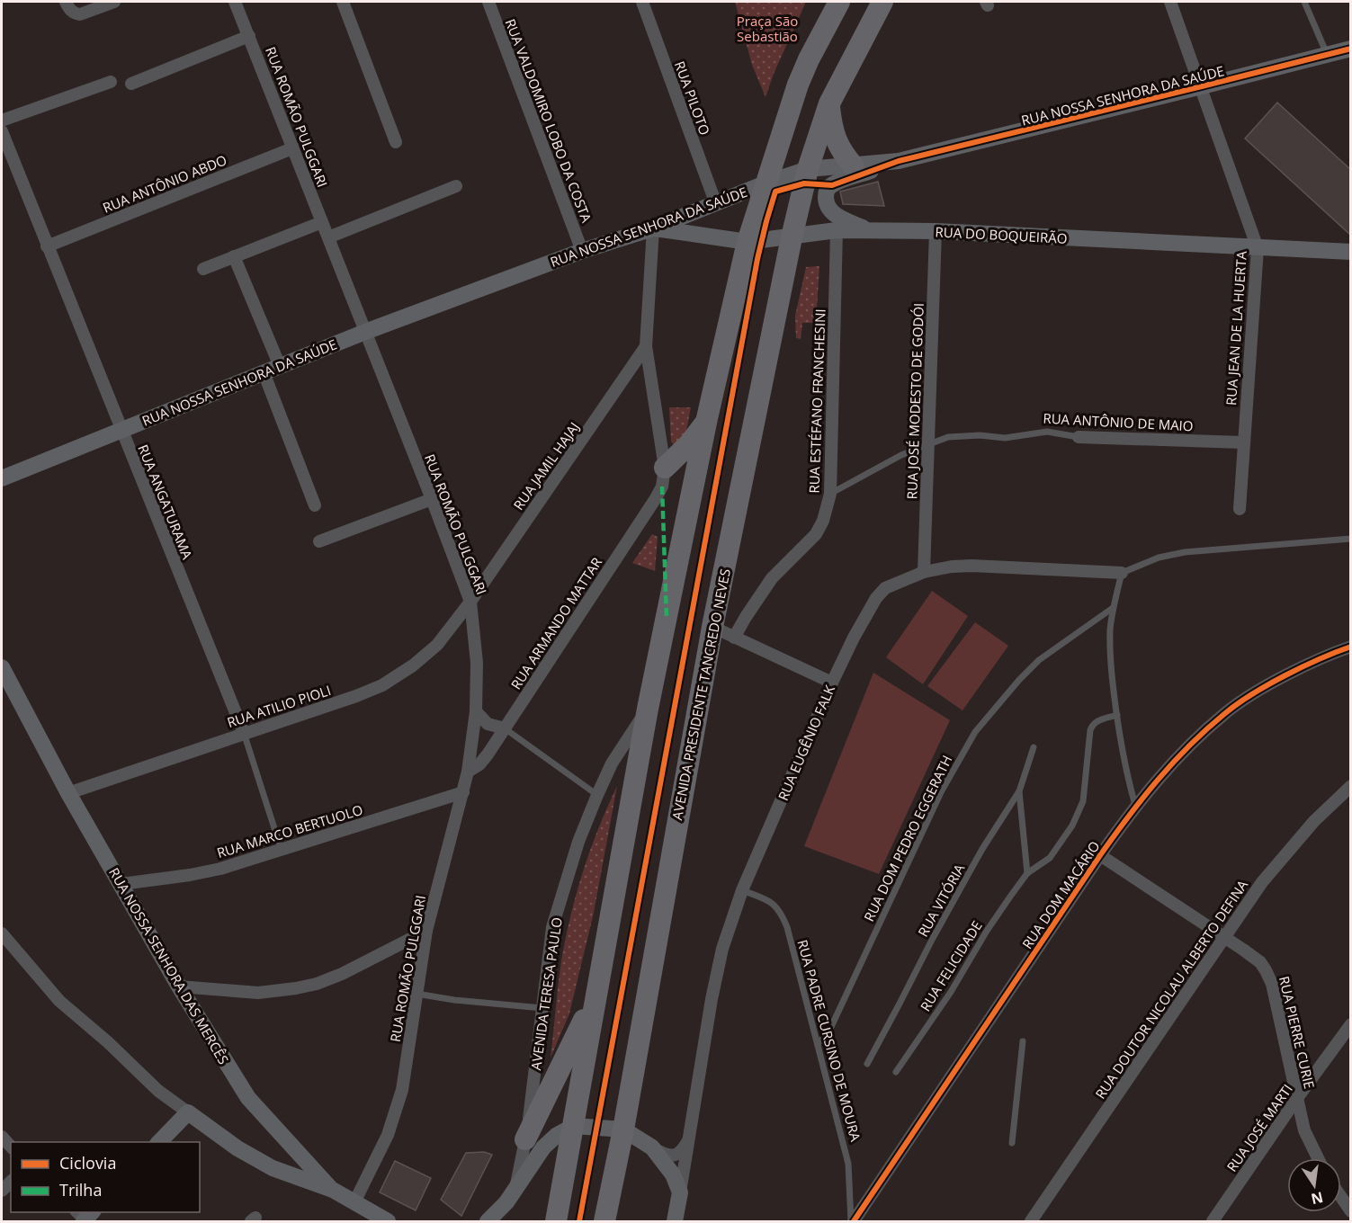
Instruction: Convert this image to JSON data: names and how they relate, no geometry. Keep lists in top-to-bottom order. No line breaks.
{"streets":{"highway":["AVENIDA PRESIDENTE TANCREDO NEVES"],"main road":["RUA NOSSA SENHORA DA SAÚDE","RUA DO BOQUEIRÃO","RUA EUGÊNIO FALK","RUA NOSSA SENHORA DAS MERCÊS","AVENIDA TERESA PAULO"],"street":["RUA PILOTO","RUA ROMÃO PULGGARI","RUA VALDOMIRO LOBO DA COSTA","RUA ANTÔNIO ABDO","RUA JEAN DE LA HUERTA","RUA ESTÉFANO FRANCHESINI","RUA JOSÉ MODESTO DE GODÓI","RUA ANTÔNIO DE MAIO","RUA JAMIL HAJAJ","RUA ANGATURAMA","RUA ARMANDO MATTAR","RUA ATILIO PIOLI","RUA MARCO BERTUOLO","RUA DOM MACÁRIO","RUA DOUTOR NICOLAU ALBERTO DEFINA","RUA PIERRE CURIE","RUA JOSÉ MARTI"],"lane":["RUA DOM PEDRO EGGERATH","RUA VITÓRIA","RUA FELICIDADE","RUA PADRE CURSINO DE MOURA"]},"crossings":[["RUA NOSSA SENHORA DA SAÚDE","RUA PILOTO"],["RUA NOSSA SENHORA DA SAÚDE","RUA ROMÃO PULGGARI"],["RUA NOSSA SENHORA DA SAÚDE","RUA VALDOMIRO LOBO DA COSTA"],["RUA NOSSA SENHORA DA SAÚDE","RUA DO BOQUEIRÃO"],["RUA NOSSA SENHORA DA SAÚDE","RUA JEAN DE LA HUERTA"],["RUA NOSSA SENHORA DA SAÚDE","RUA ANGATURAMA"],["RUA NOSSA SENHORA DA SAÚDE","AVENIDA PRESIDENTE TANCREDO NEVES"],["RUA ROMÃO PULGGARI","RUA ANTÔNIO ABDO"],["RUA ROMÃO PULGGARI","RUA JAMIL HAJAJ"],["RUA ROMÃO PULGGARI","RUA ARMANDO MATTAR"],["RUA ROMÃO PULGGARI","RUA ATILIO PIOLI"],["RUA ROMÃO PULGGARI","RUA MARCO BERTUOLO"],["RUA ROMÃO PULGGARI","RUA NOSSA SENHORA DAS MERCÊS"],["RUA ANTÔNIO ABDO","RUA ANGATURAMA"],["RUA DO BOQUEIRÃO","RUA JEAN DE LA HUERTA"],["RUA DO BOQUEIRÃO","RUA ESTÉFANO FRANCHESINI"],["RUA DO BOQUEIRÃO","RUA JOSÉ MODESTO DE GODÓI"],["RUA DO BOQUEIRÃO","AVENIDA PRESIDENTE TANCREDO NEVES"],["RUA JEAN DE LA HUERTA","RUA ANTÔNIO DE MAIO"],["RUA ESTÉFANO FRANCHESINI","RUA ANTÔNIO DE MAIO"],["RUA JOSÉ MODESTO DE GODÓI","RUA ANTÔNIO DE MAIO"],["RUA JOSÉ MODESTO DE GODÓI","RUA EUGÊNIO FALK"],["RUA JAMIL HAJAJ","RUA ATILIO PIOLI"],["RUA ANGATURAMA","RUA ATILIO PIOLI"],["RUA ATILIO PIOLI","RUA NOSSA SENHORA DAS MERCÊS"],["RUA EUGÊNIO FALK","RUA PADRE CURSINO DE MOURA"],["RUA MARCO BERTUOLO","RUA NOSSA SENHORA DAS MERCÊS"],["RUA DOM PEDRO EGGERATH","RUA PADRE CURSINO DE MOURA"],["RUA DOM MACÁRIO","RUA PIERRE CURIE"],["RUA DOM MACÁRIO","RUA PADRE CURSINO DE MOURA"],["RUA DOUTOR NICOLAU ALBERTO DEFINA","RUA PIERRE CURIE"],["RUA PIERRE CURIE","RUA JOSÉ MARTI"]],"parks":["Praça São Sebastião"],"legend":["Ciclovia","Trilha"],"north":"bottom"}
